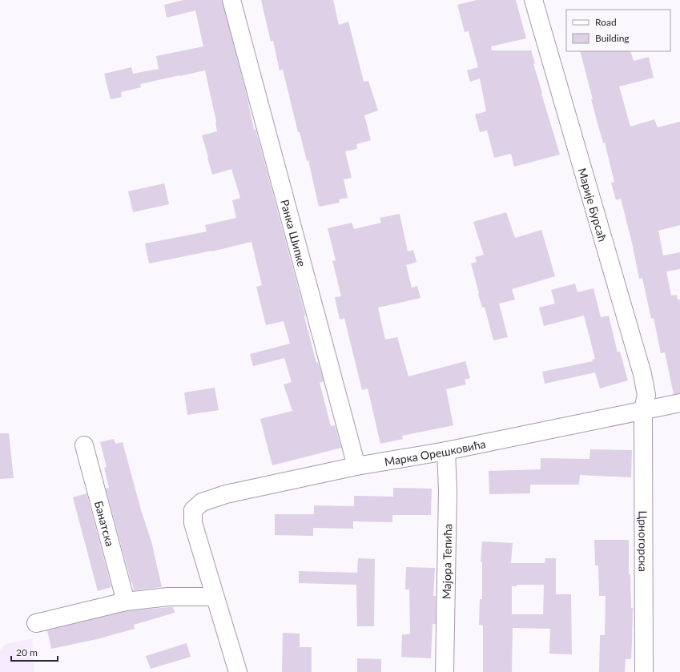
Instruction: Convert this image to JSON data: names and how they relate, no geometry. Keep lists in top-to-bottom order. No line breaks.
{"streets":{"street":["Марије Бурсаћ","Ранка Шипке","Марка Орешковића","Банатска","Црногорска","Мајора Тепића"]},"crossings":[["Марије Бурсаћ","Марка Орешковића"],["Марије Бурсаћ","Црногорска"],["Ранка Шипке","Марка Орешковића"],["Марка Орешковића","Црногорска"],["Марка Орешковића","Мајора Тепића"]],"legend":["Road","Building"],"scale_bar":"20 m"}
